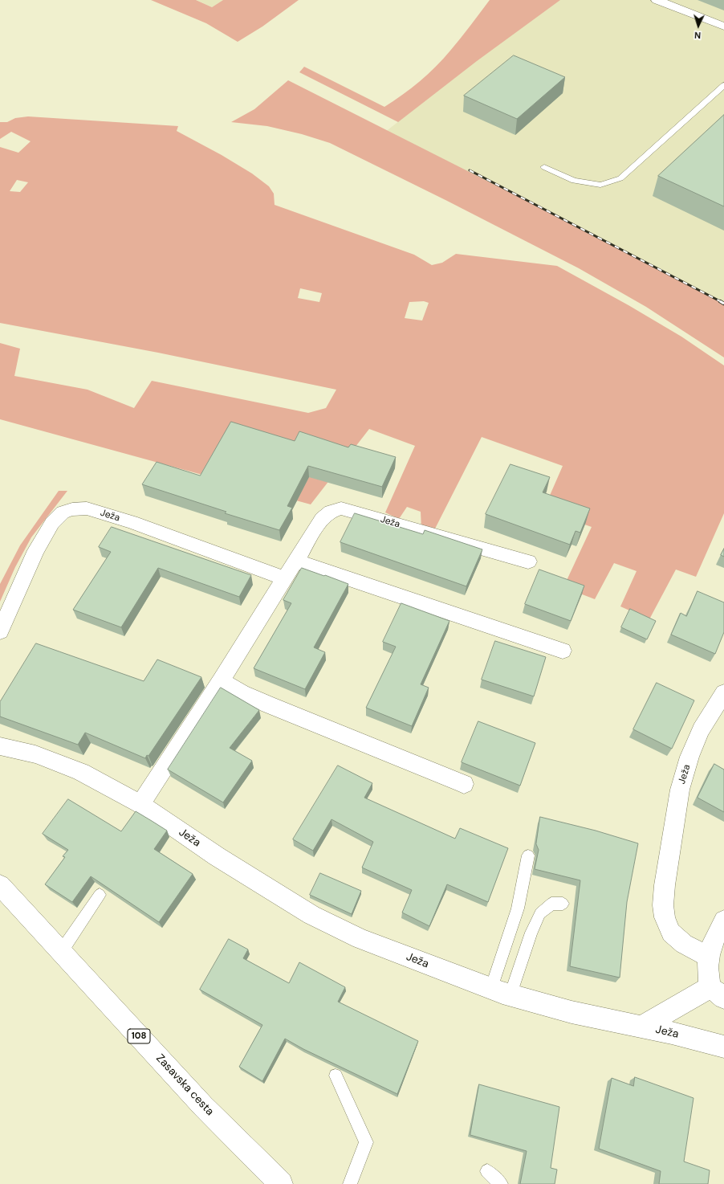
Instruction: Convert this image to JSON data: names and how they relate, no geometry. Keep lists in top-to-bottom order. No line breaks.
{"streets":{"street":["Ježa","108","Zasavska cesta"]},"north":"bottom"}
